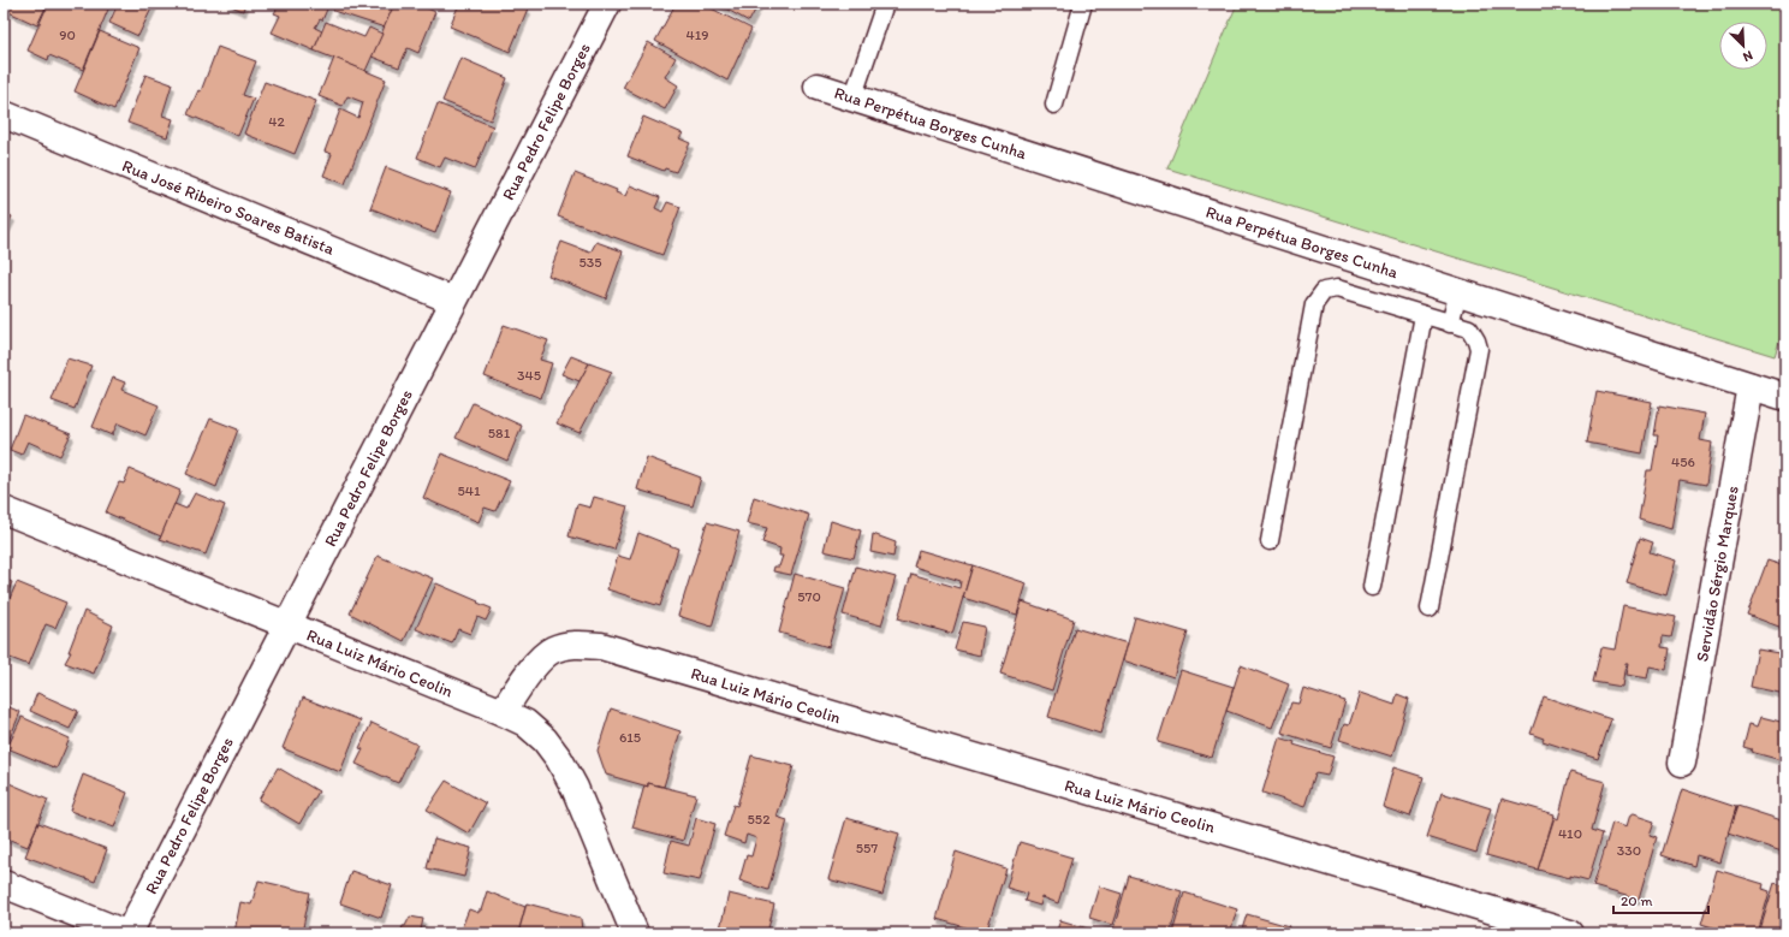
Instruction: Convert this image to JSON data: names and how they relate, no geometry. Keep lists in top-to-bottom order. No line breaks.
{"streets":{"street":["Rua Pedro Felipe Borges","Rua Perpétua Borges Cunha","Rua José Ribeiro Soares Batista","Servidão Sérgio Marques","Rua Luiz Mário Ceolin"]},"crossings":[["Rua Pedro Felipe Borges","Rua José Ribeiro Soares Batista"],["Rua Pedro Felipe Borges","Rua Luiz Mário Ceolin"],["Rua Perpétua Borges Cunha","Servidão Sérgio Marques"]],"house_numbers":["90","419","42","535","345","581","456","541","570","615","552","410","557","330"],"scale_bar":"20 m","north":"bottom right"}
